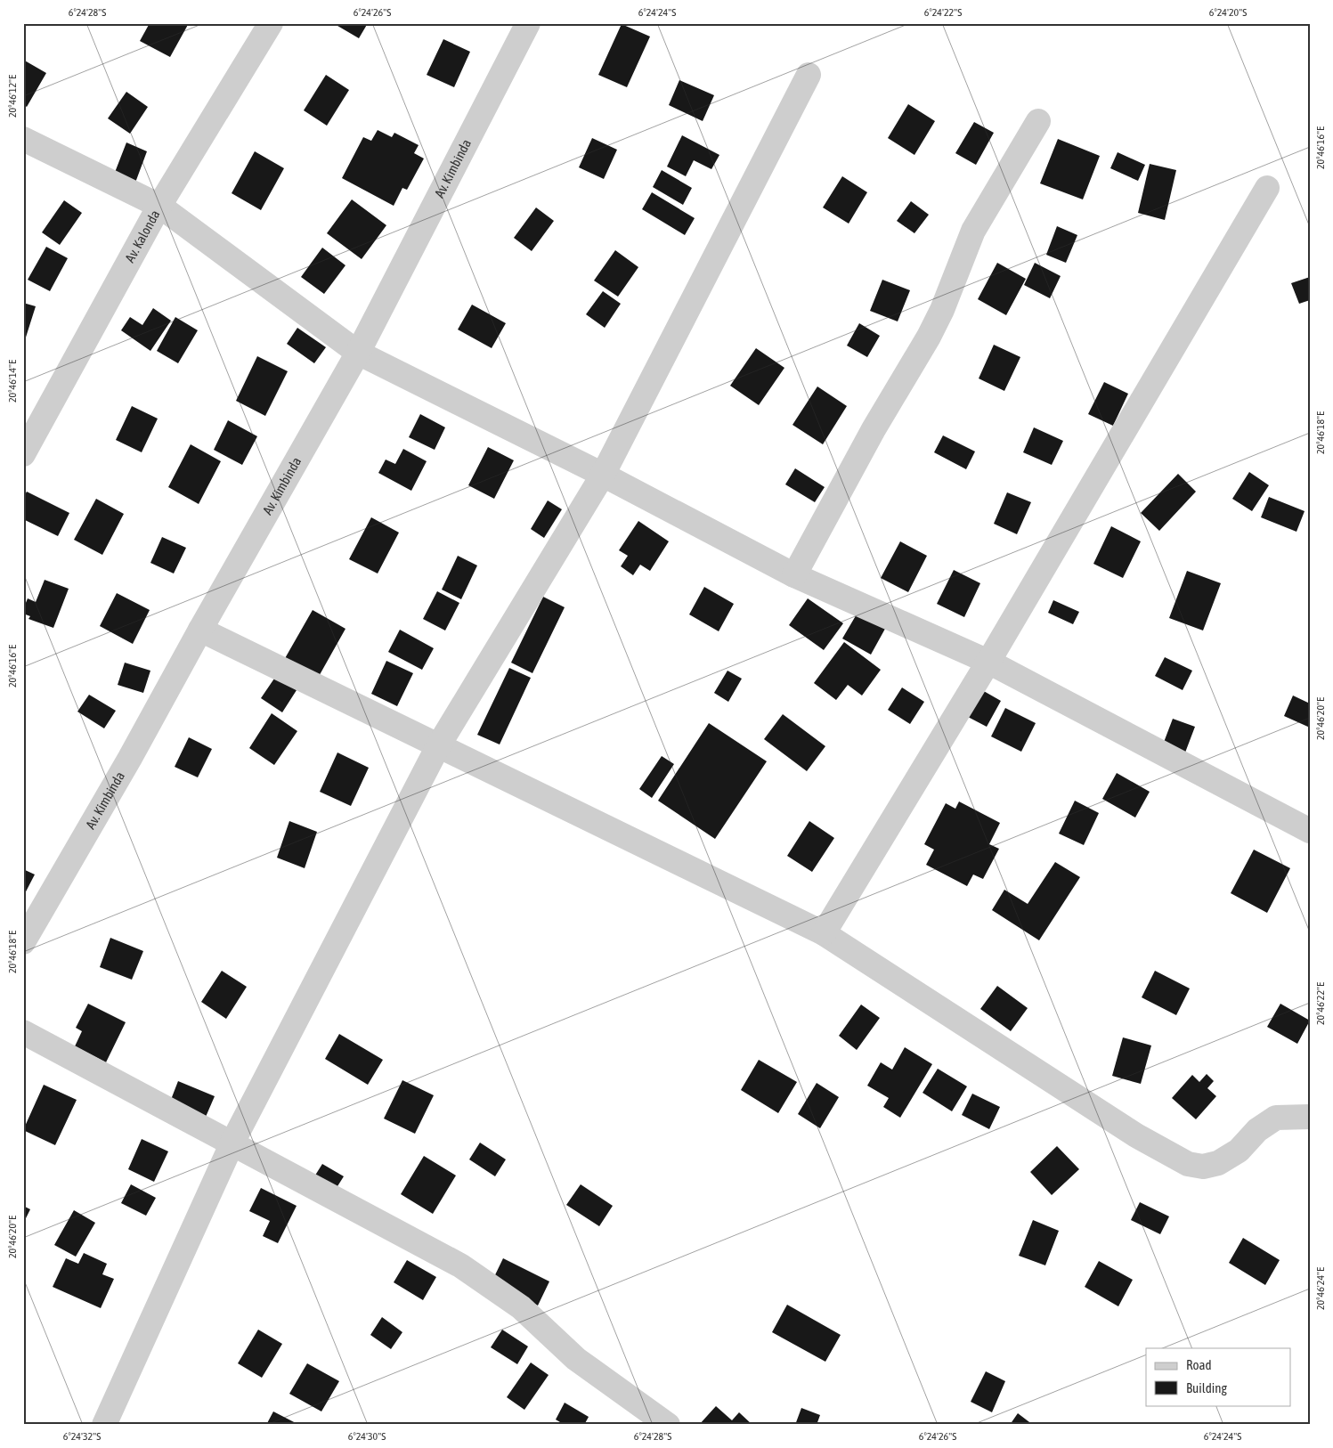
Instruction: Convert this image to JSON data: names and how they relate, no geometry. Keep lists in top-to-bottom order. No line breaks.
{"streets":{"street":["Av. Kimbinda","Av. Kalonda"]},"legend":["Road","Building"],"coordinates":["6°24'28\"S","6°24'26\"S","6°24'24\"S","6°24'22\"S","6°24'20\"S","20°46'12\"E","20°46'16\"E","20°46'14\"E","20°46'18\"E","20°46'20\"E","20°46'22\"E","20°46'24\"E","6°24'32\"S","6°24'30\"S"]}
